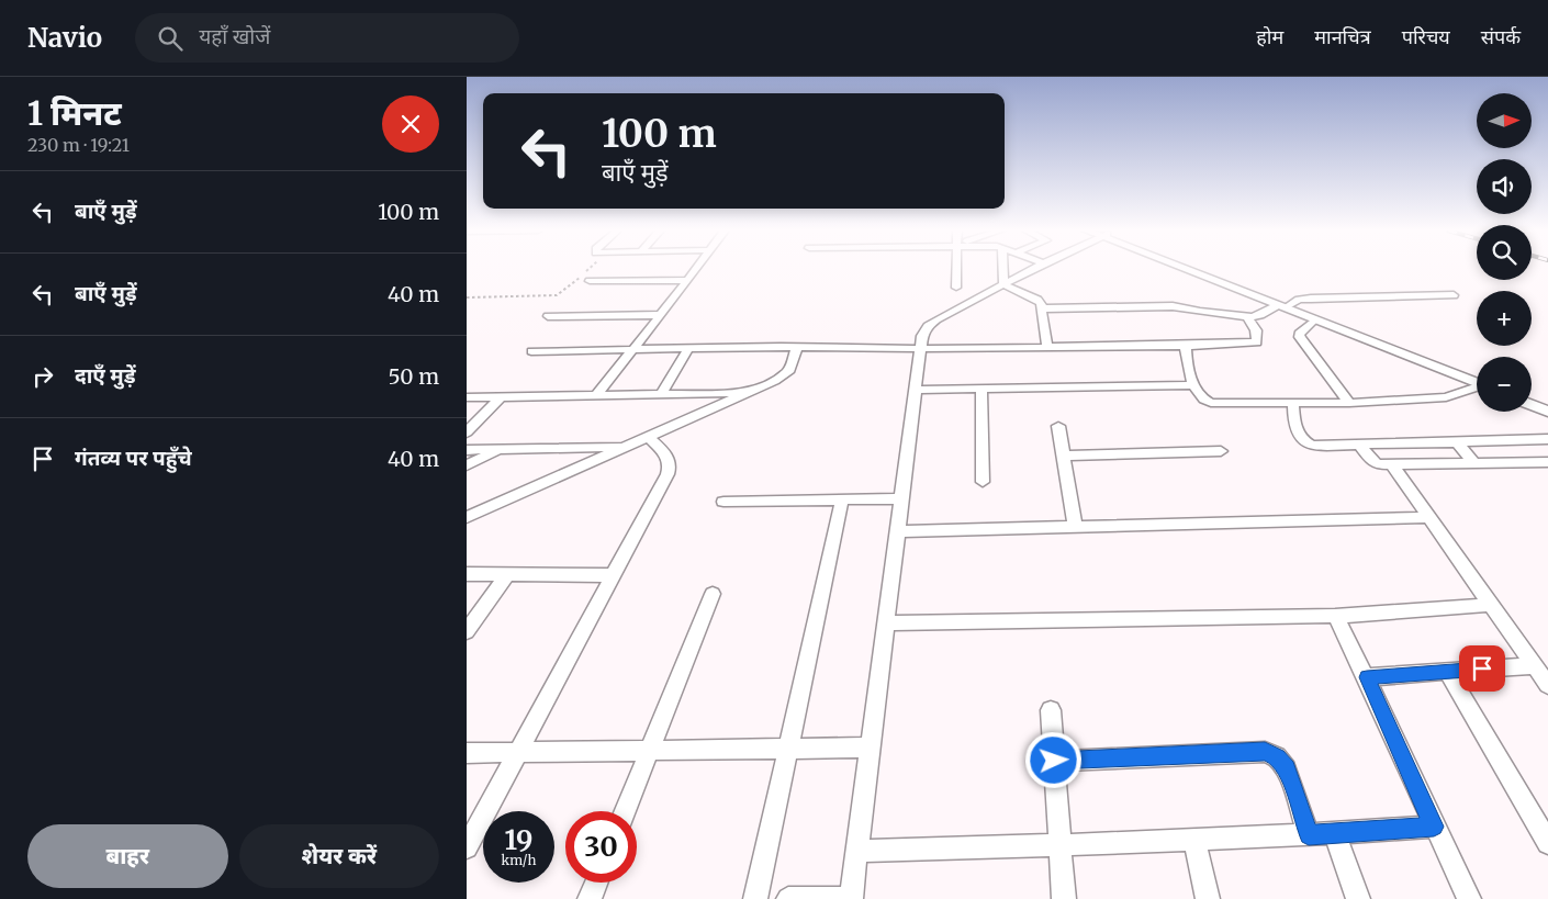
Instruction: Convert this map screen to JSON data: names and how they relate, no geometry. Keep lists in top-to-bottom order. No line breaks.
{"north":"right","page":{"header":"Navio","search":"यहाँ खोजें","nav":["होम","मानचित्र","परिचय","संपर्क"],"heading":["1 मिनट","230 m · 19:21"],"map_buttons":["+","−"],"turn":["100 m","बाएँ मुड़ें"],"list":[{"name":"बाएँ मुड़ें","value":"100 m"},{"name":"बाएँ मुड़ें","value":"40 m"},{"name":"दाएँ मुड़ें","value":"50 m"},{"name":"गंतव्य पर पहुँचे","value":"40 m"}],"speed":"19 km/h","limit":"30","buttons":["बाहर","शेयर करें"]}}
